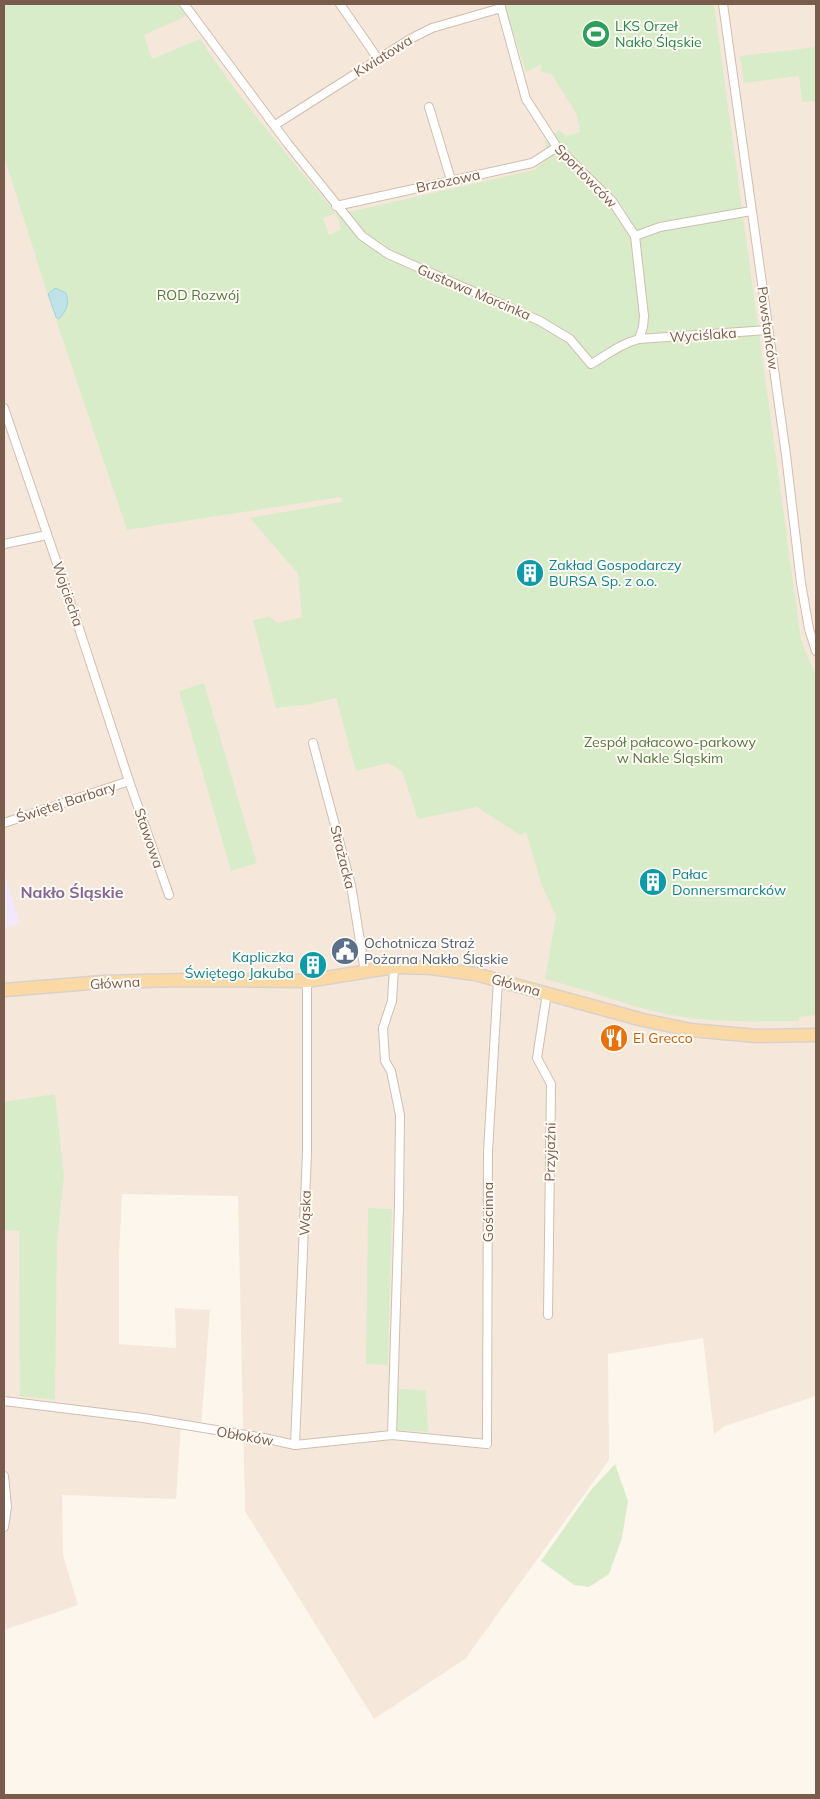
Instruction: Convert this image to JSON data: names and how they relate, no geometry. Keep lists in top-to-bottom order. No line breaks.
{"streets":{"main road":["Główna"],"street":["Kwiatowa","Sportowców","Brzozowa","Gustawa Morcinka","Powstańców","Wyciślaka","Wojciecha","Świętej Barbary","Stawowa","Strażacka","Przyjaźni","Gościnna","Wąska","Obłoków"]},"crossings":[["Kwiatowa","Sportowców"],["Kwiatowa","Gustawa Morcinka"],["Sportowców","Brzozowa"],["Brzozowa","Gustawa Morcinka"],["Gustawa Morcinka","Wyciślaka"],["Powstańców","Wyciślaka"],["Wojciecha","Świętej Barbary"],["Wojciecha","Stawowa"],["Świętej Barbary","Stawowa"],["Strażacka","Główna"],["Główna","Przyjaźni"],["Główna","Gościnna"],["Główna","Wąska"],["Gościnna","Obłoków"],["Wąska","Obłoków"]],"districts":["Nakło Śląskie"],"parks":["ROD Rozwój","Zespół pałacowo-parkowy w Nakle Śląskim"],"places":{"sports":["LKS Orzeł Nakło Śląskie"],"building":["Zakład Gospodarczy BURSA Sp. z o.o.","Pałac Donnersmarcków","Kapliczka Świętego Jakuba"],"public building":["Ochotnicza Straż Pożarna Nakło Śląskie"],"restaurant":["El Grecco"]}}
